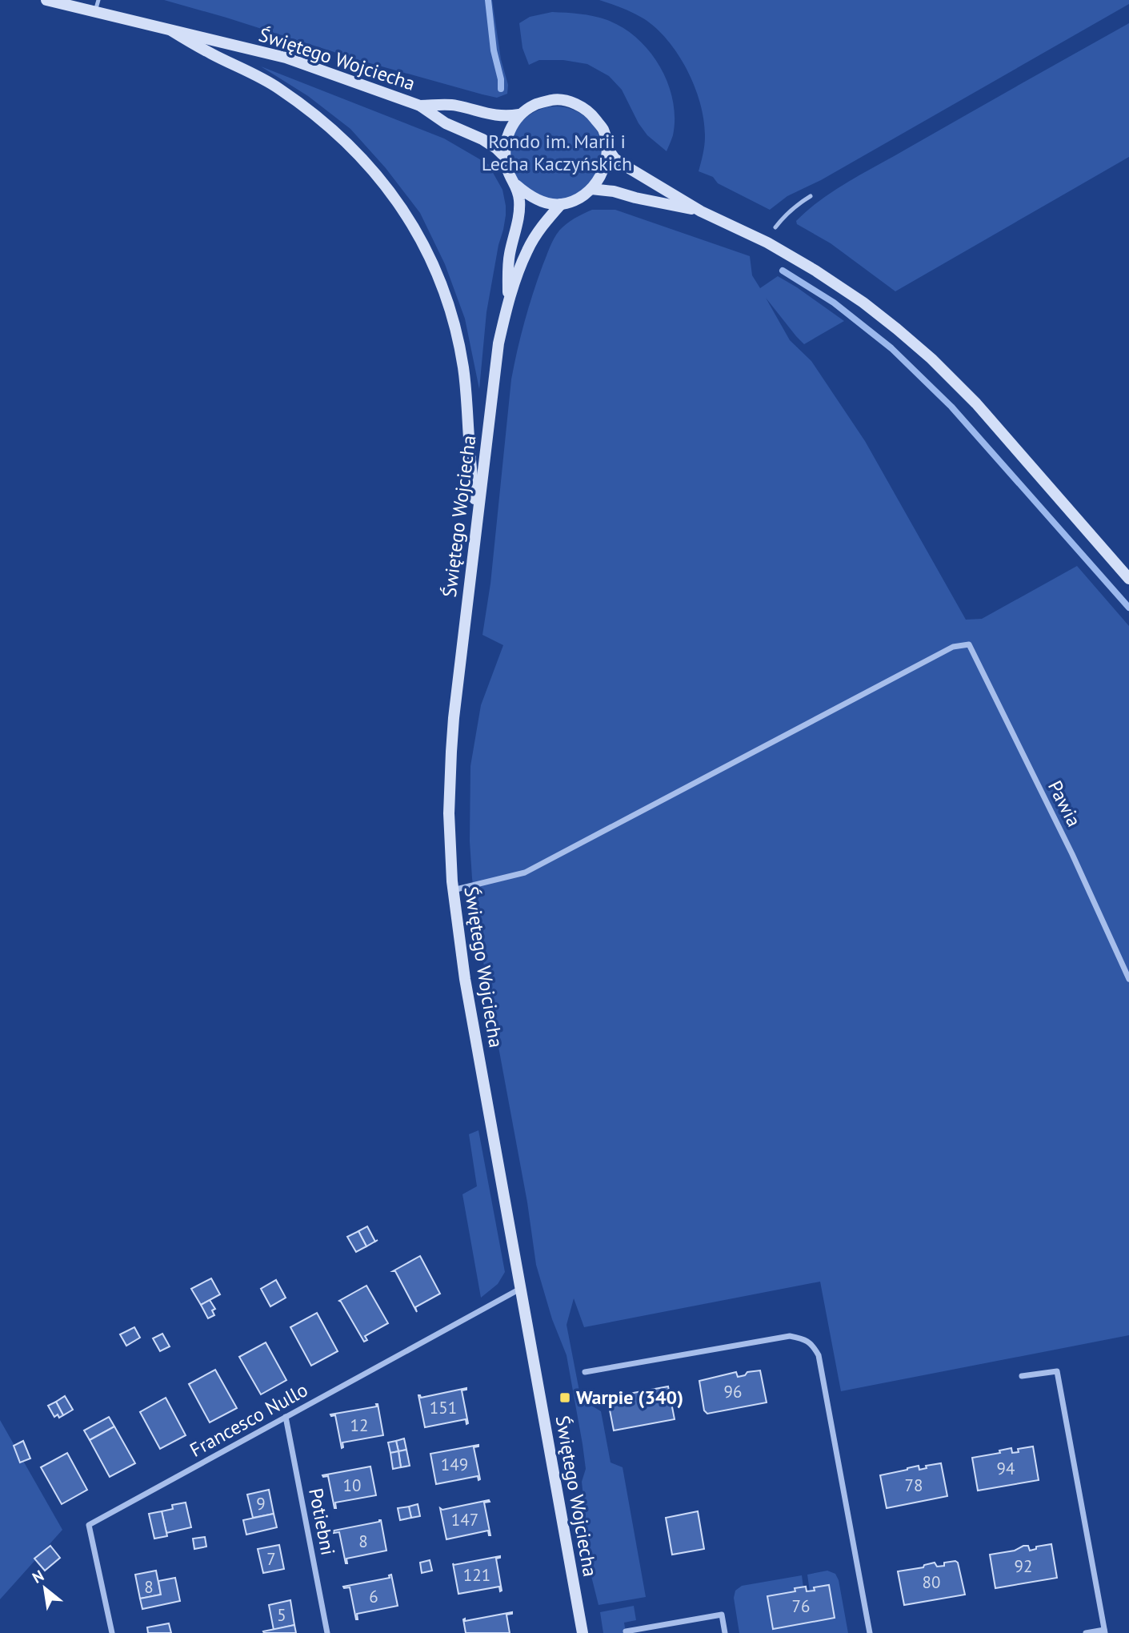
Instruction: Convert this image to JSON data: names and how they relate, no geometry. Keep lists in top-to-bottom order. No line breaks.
{"streets":{"street":["Świętego Wojciecha","Pawia","Francesco Nullo","Potiebni"]},"crossings":[["Świętego Wojciecha","Pawia"],["Świętego Wojciecha","Francesco Nullo"],["Francesco Nullo","Potiebni"]],"parks":["Rondo im. Marii i Lecha Kaczyńskich"],"places":{"transit":["Warpie (340)"]},"house_numbers":["96","151","12","149","94","10","78","9","147","8","7","92","121","80","8","6","76","5"],"north":"top left"}
